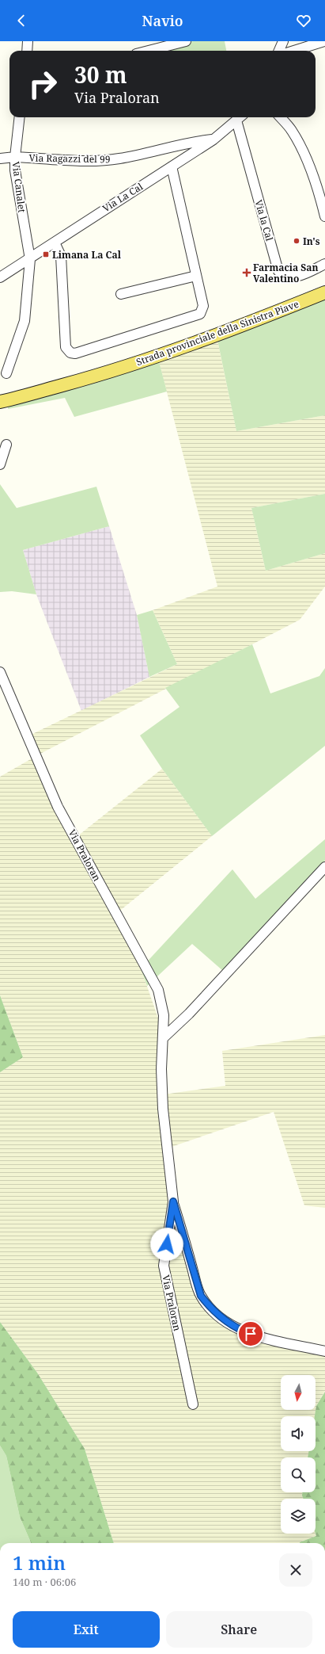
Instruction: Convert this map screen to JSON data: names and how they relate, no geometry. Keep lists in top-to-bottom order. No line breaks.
{"streets":{"main road":["Strada provinciale della Sinistra Piave"],"street":["Via Ragazzi del 99","Via Canalet","Via La Cal","Via la Cal","Via Praloran"]},"crossings":[["Via Ragazzi del 99","Via Canalet"],["Via Ragazzi del 99","Via La Cal"],["Via Canalet","Via La Cal"],["Via La Cal","Via la Cal"]],"places":{"other":["In's"],"transit":["Limana La Cal"],"health":["Farmacia San Valentino"]},"north":"bottom","page":{"header":"Navio","turn":["30 m","Via Praloran"],"heading":["1 min","140 m · 06:06"],"buttons":["Exit","Share"]}}
